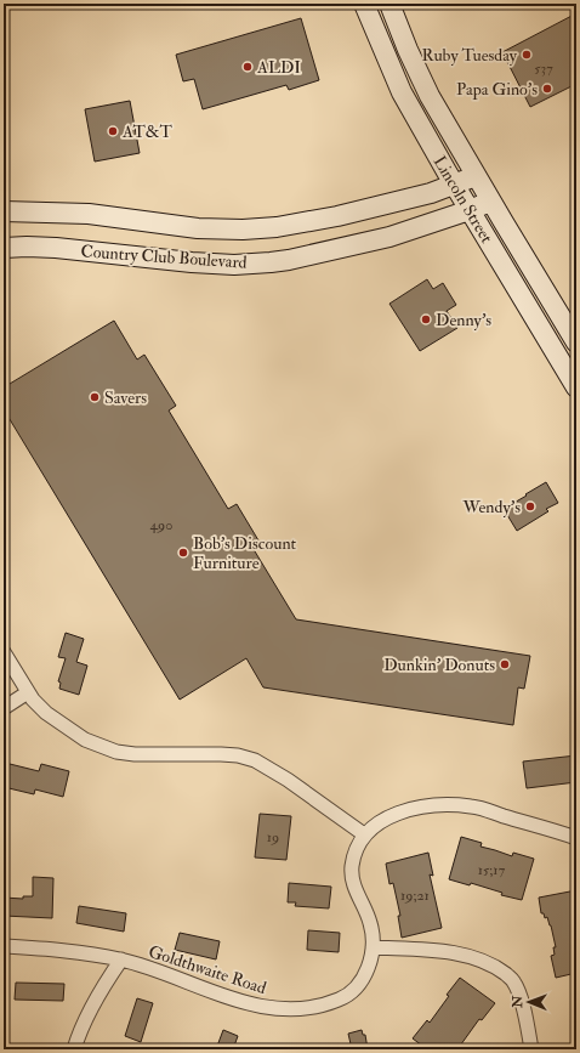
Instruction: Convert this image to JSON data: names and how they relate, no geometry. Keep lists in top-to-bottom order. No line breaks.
{"streets":{"street":["Lincoln Street","Country Club Boulevard","Goldthwaite Road"]},"crossings":[["Lincoln Street","Country Club Boulevard"]],"places":["Ruby Tuesday","ALDI","Papa Gino's","AT&T","Denny's","Savers","Wendy's","Bob's Discount Furniture","Dunkin' Donuts"],"house_numbers":["537","490","19","15;17","19;21"],"north":"left"}
